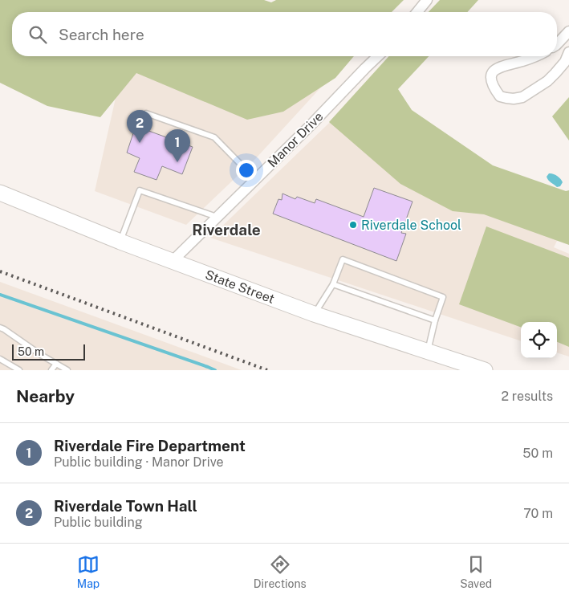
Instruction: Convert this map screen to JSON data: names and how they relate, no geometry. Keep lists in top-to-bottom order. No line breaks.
{"streets":{"main road":["State Street"],"street":["Manor Drive"]},"crossings":[["Manor Drive","State Street"]],"districts":["Riverdale"],"places":["Riverdale School"],"scale_bar":"50 m","page":{"search":"Search here","pins":["2","1"],"scale":"50 m","heading":["Nearby","2 results"],"list":[{"mark":"1","name":"Riverdale Fire Department","note":"Public building · Manor Drive","value":"50 m"},{"mark":"2","name":"Riverdale Town Hall","note":"Public building","value":"70 m"}],"nav":["Map","Directions","Saved"]}}
